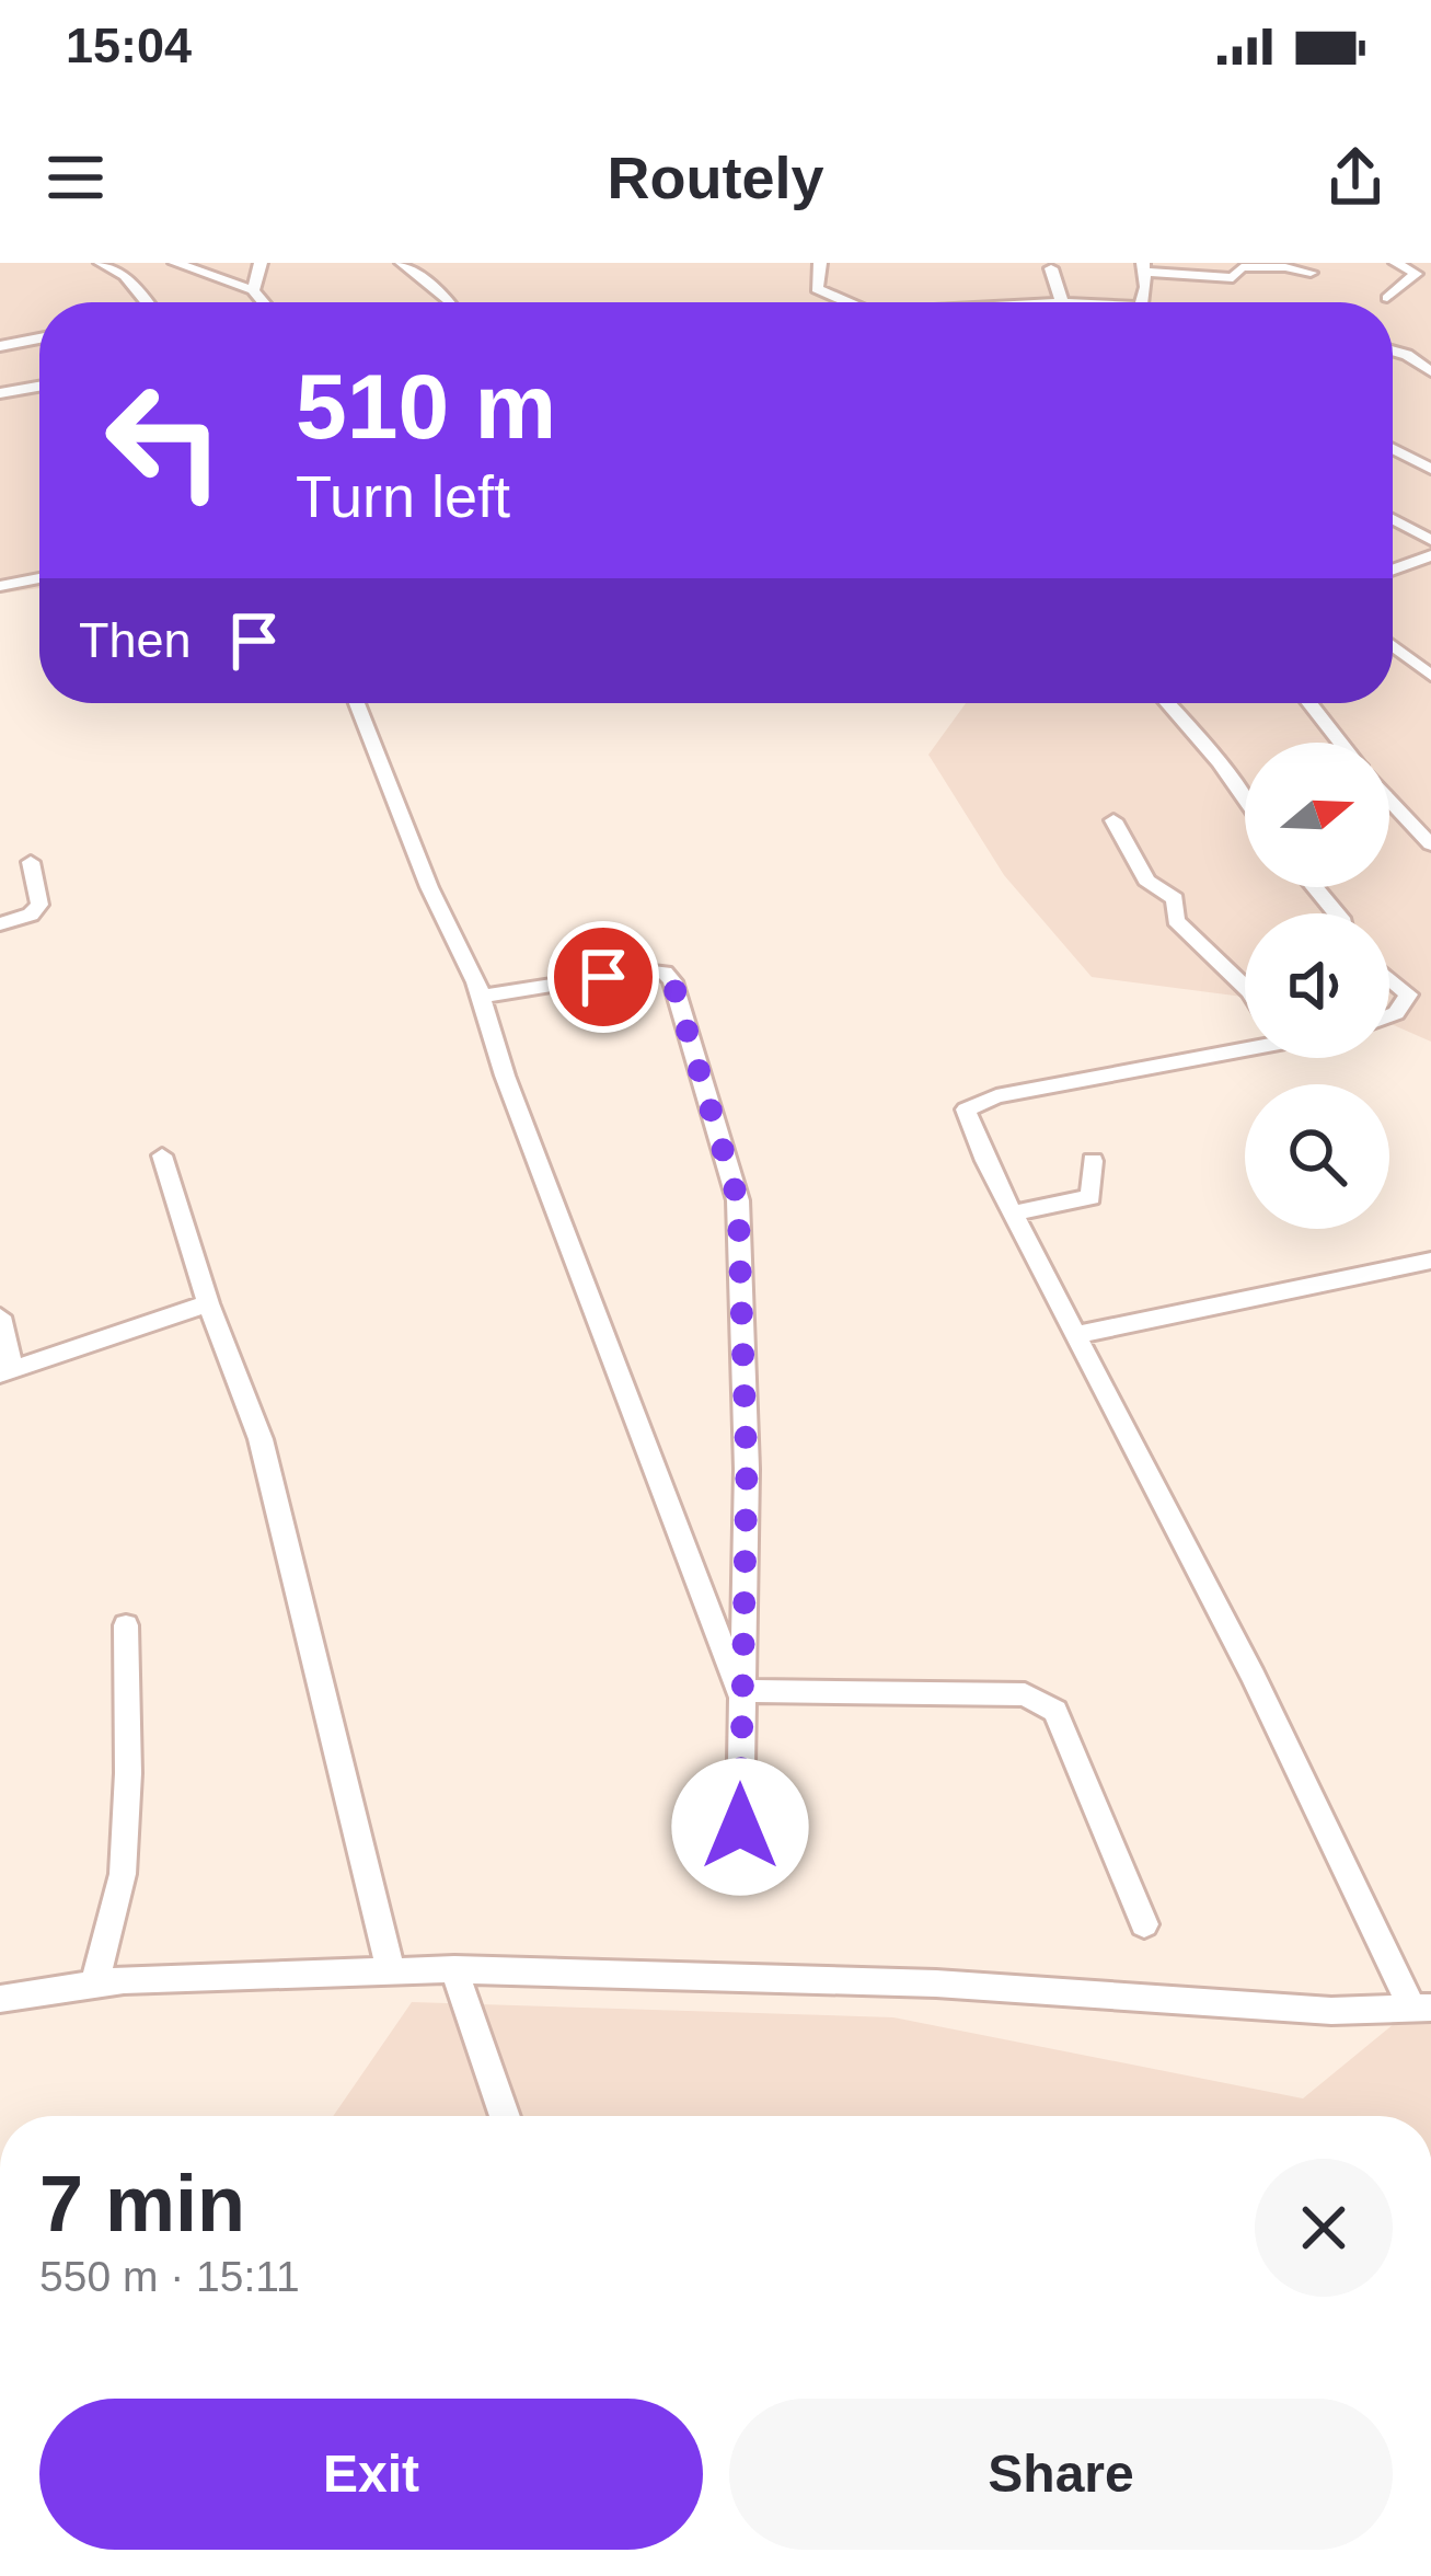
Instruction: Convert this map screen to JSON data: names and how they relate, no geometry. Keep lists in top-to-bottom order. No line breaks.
{"north":"right","page":{"status":"15:04","header":"Routely","turn":["510 m","Turn left"],"then":"Then","heading":["7 min","550 m · 15:11"],"buttons":["Exit","Share"]}}
